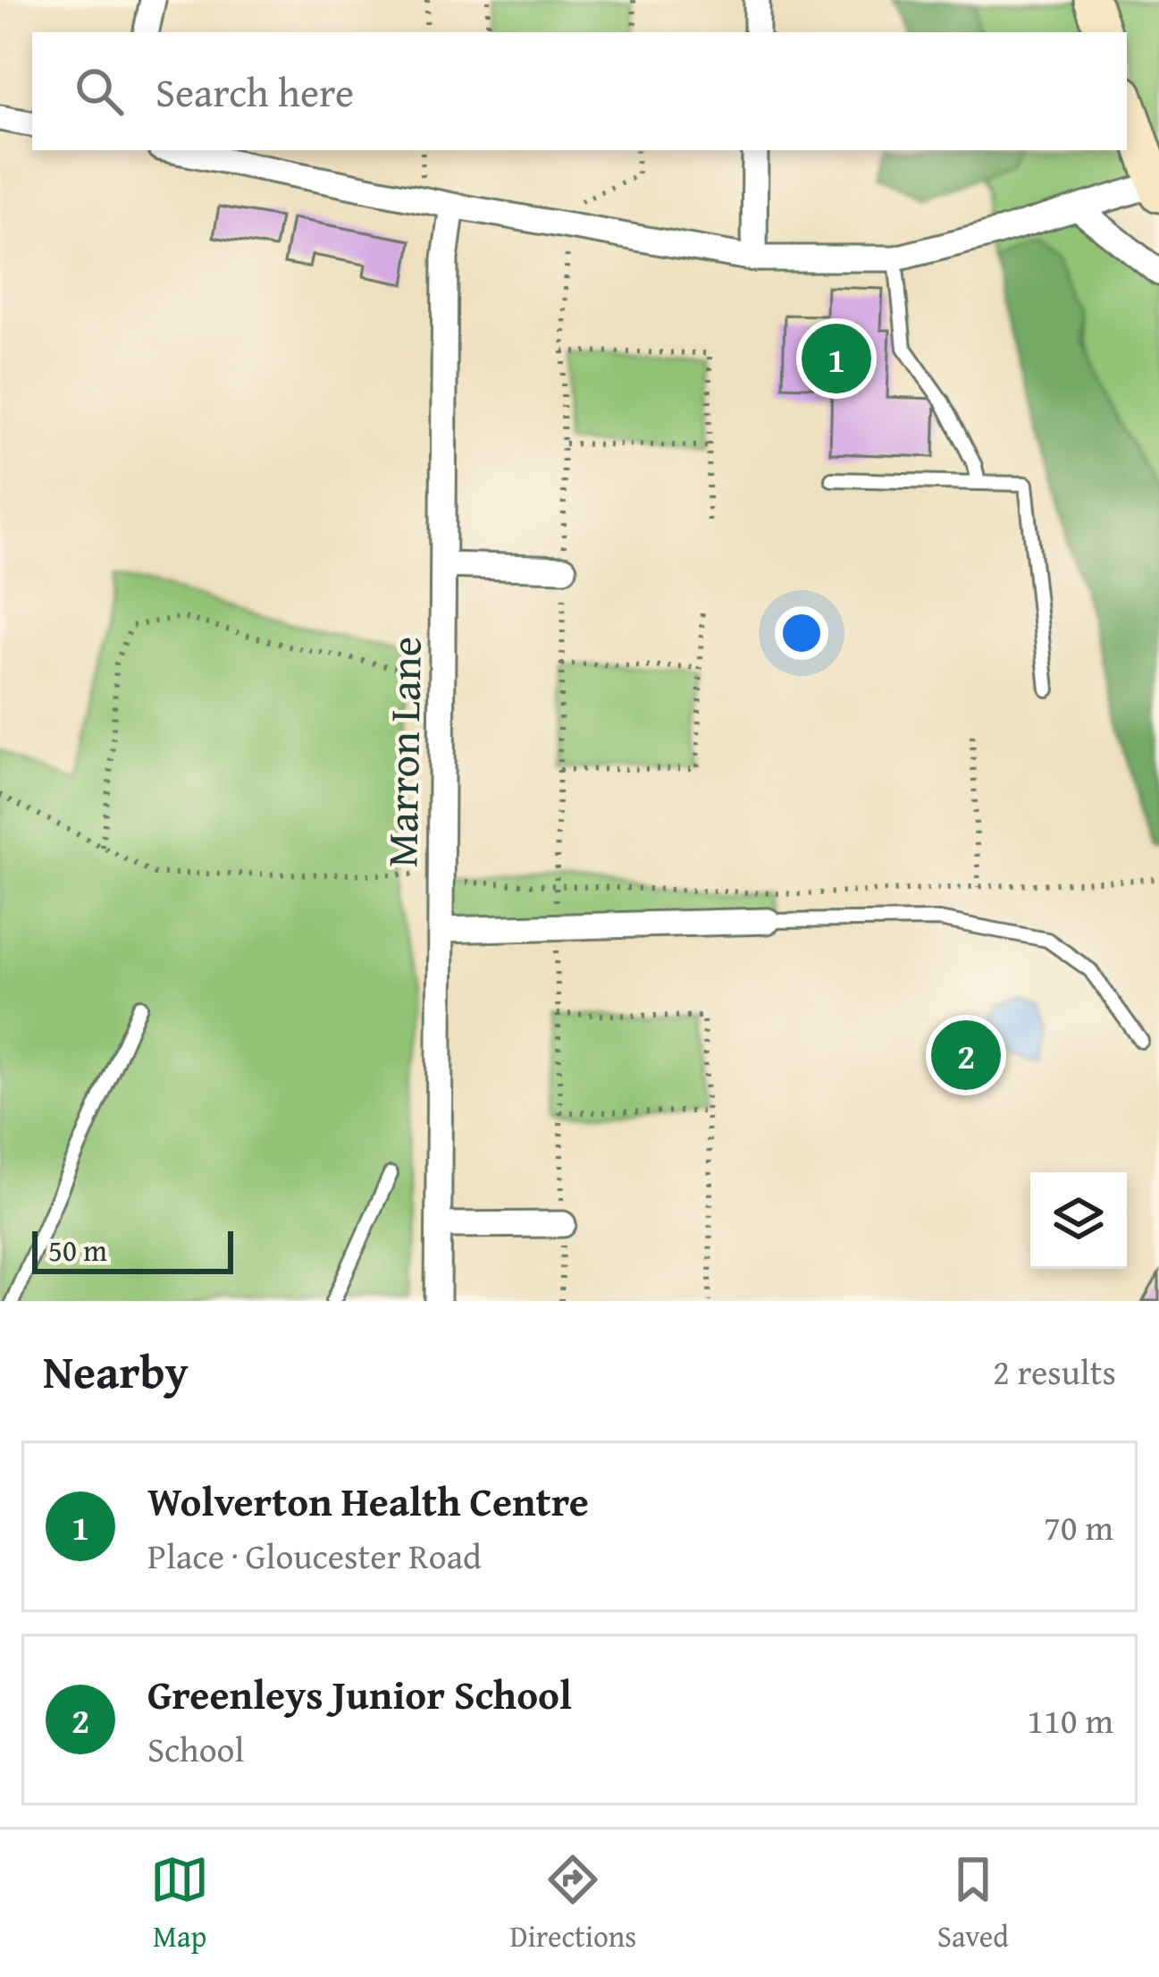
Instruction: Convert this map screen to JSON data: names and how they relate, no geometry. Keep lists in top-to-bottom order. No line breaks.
{"streets":{"street":["Marron Lane"]},"scale_bar":"50 m","page":{"search":"Search here","pins":["1","2"],"scale":"50 m","heading":["Nearby","2 results"],"list":[{"mark":"1","name":"Wolverton Health Centre","note":"Place · Gloucester Road","value":"70 m"},{"mark":"2","name":"Greenleys Junior School","note":"School","value":"110 m"}],"nav":["Map","Directions","Saved"]}}
